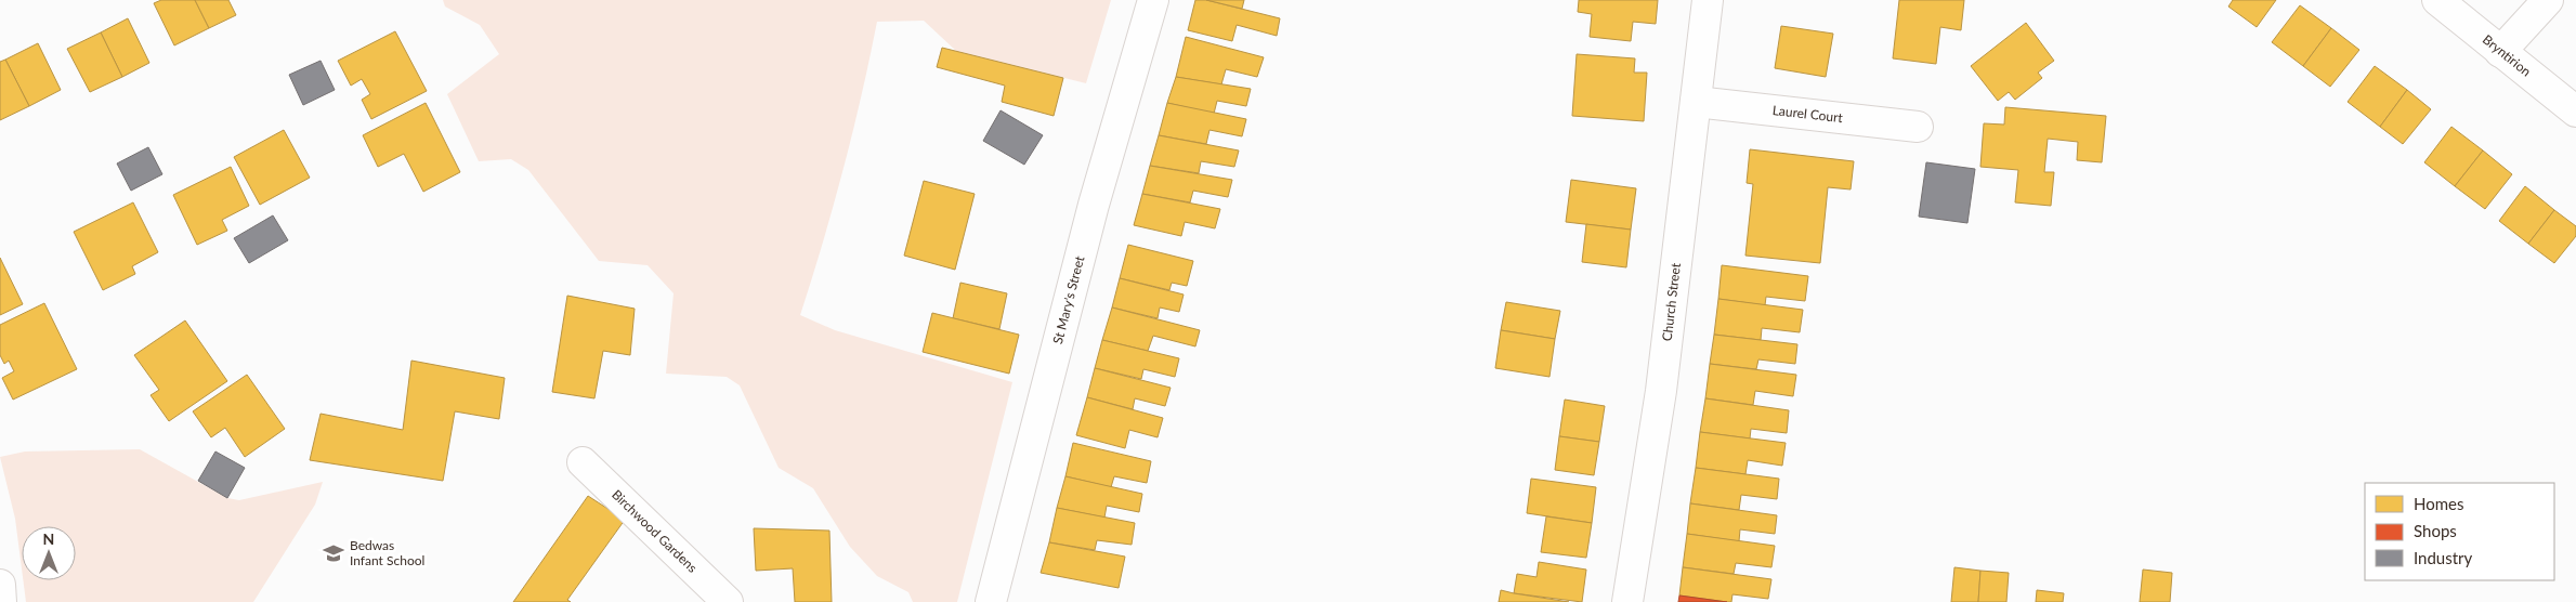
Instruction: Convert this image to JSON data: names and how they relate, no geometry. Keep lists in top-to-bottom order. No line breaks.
{"streets":{"street":["Bryntirion","Laurel Court","St Mary's Street","Church Street","Birchwood Gardens"]},"crossings":[["Laurel Court","Church Street"]],"places":{"school or university":["Bedwas Infant School"]},"legend":["Homes","Shops","Industry"],"north":"top"}
